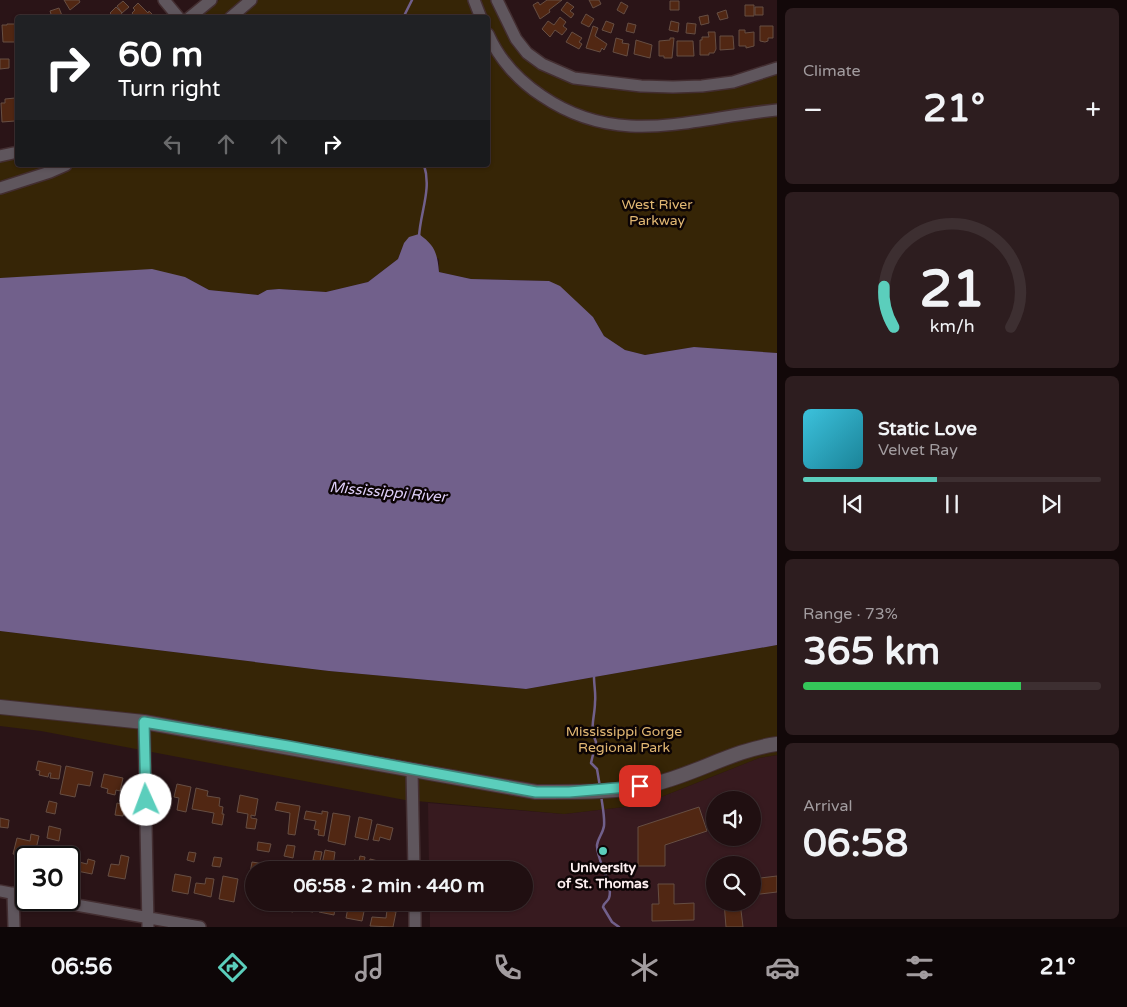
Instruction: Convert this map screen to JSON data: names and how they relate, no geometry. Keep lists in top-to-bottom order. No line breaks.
{"water":["Mississippi River"],"parks":["West River Parkway","Mississippi Gorge Regional Park"],"places":["University of St. Thomas"],"page":{"tile":["Climate",["Range · 73%","365 km"],["Arrival","06:58"]],"turn":["60 m","Turn right"],"heat":["−","21°","+"],"song":["Static Love","Velvet Ray"],"limit":"30","trip":"06:58 · 2 min · 440 m","tabs":["06:56","21°"],"gauge":["21","km/h"]}}
